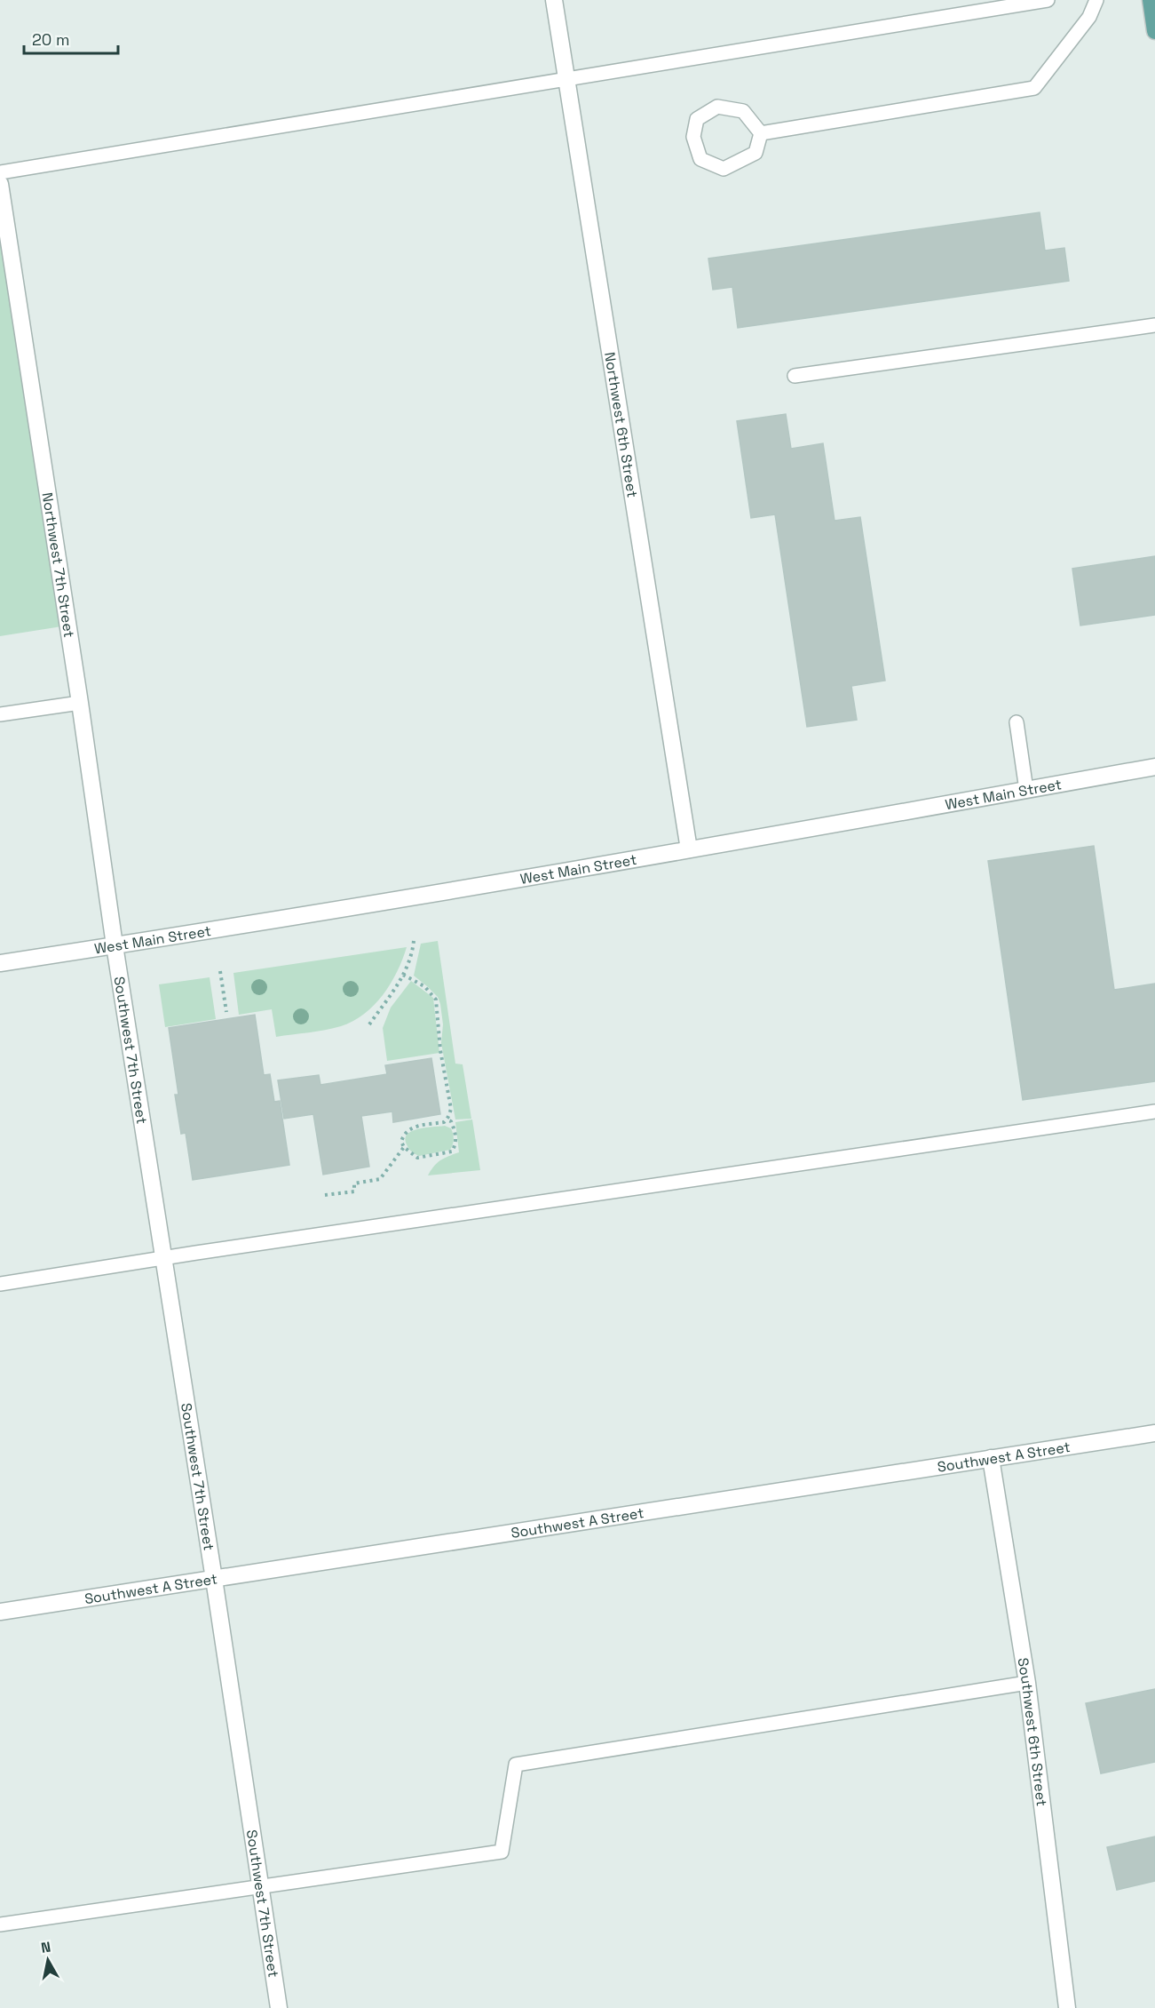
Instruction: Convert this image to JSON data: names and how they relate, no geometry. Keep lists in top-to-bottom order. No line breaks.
{"streets":{"street":["Northwest 6th Street","Northwest 7th Street","West Main Street","Southwest 7th Street","Southwest A Street","Southwest 6th Street"]},"crossings":[["Northwest 6th Street","West Main Street"],["Northwest 7th Street","West Main Street"],["Northwest 7th Street","Southwest 7th Street"],["West Main Street","Southwest 7th Street"],["Southwest 7th Street","Southwest A Street"],["Southwest A Street","Southwest 6th Street"]],"scale_bar":"20 m","north":"top"}
